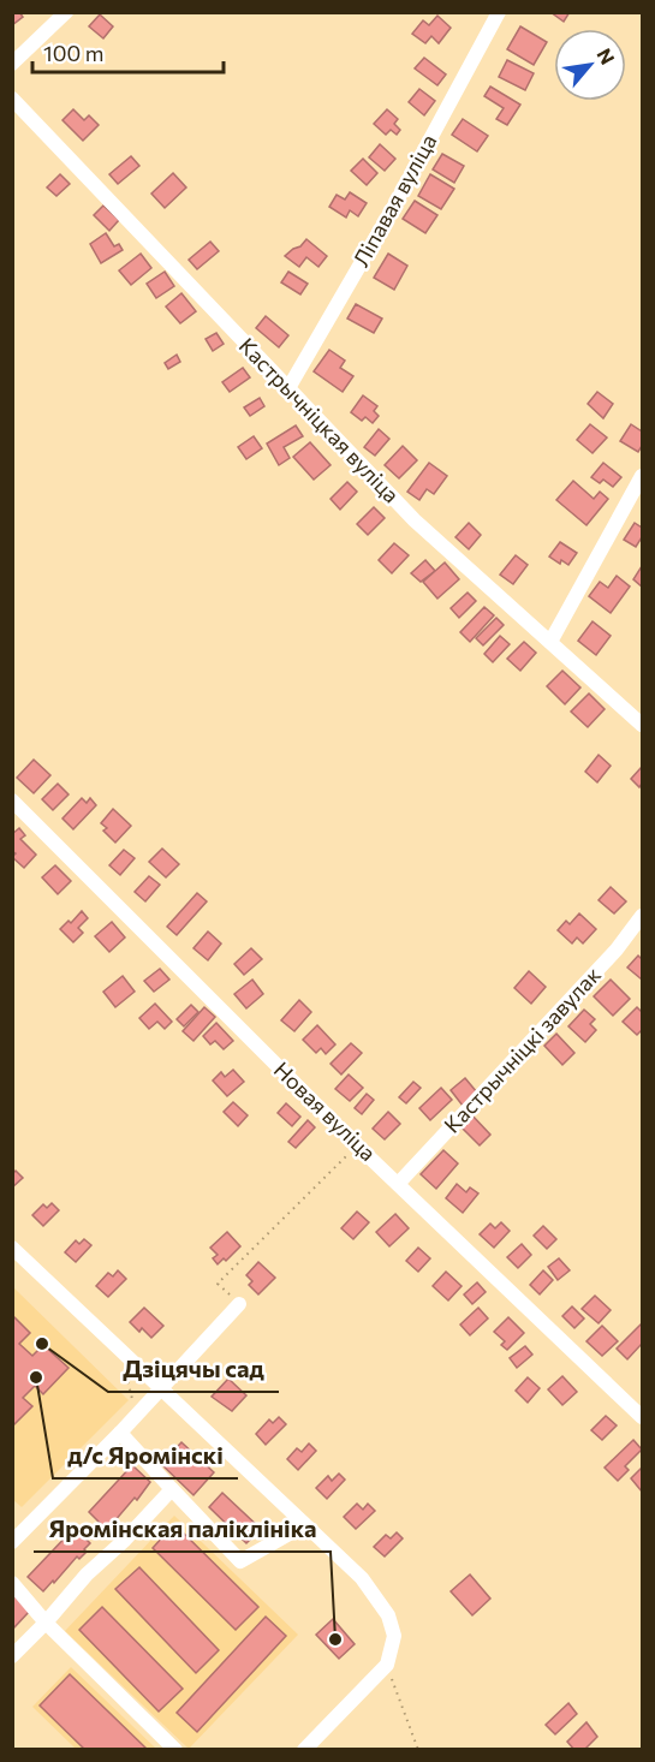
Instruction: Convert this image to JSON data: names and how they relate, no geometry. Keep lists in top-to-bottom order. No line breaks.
{"streets":{"street":["Ліпавая вуліца","Кастрычніцкая вуліца","Кастрычніцкі завулак","Новая вуліца"]},"crossings":[["Ліпавая вуліца","Кастрычніцкая вуліца"],["Кастрычніцкі завулак","Новая вуліца"]],"places":["Дзіцячы сад","д/с Яромінскі","Яромінская паліклініка"],"scale_bar":"100 m","north":"top right"}
